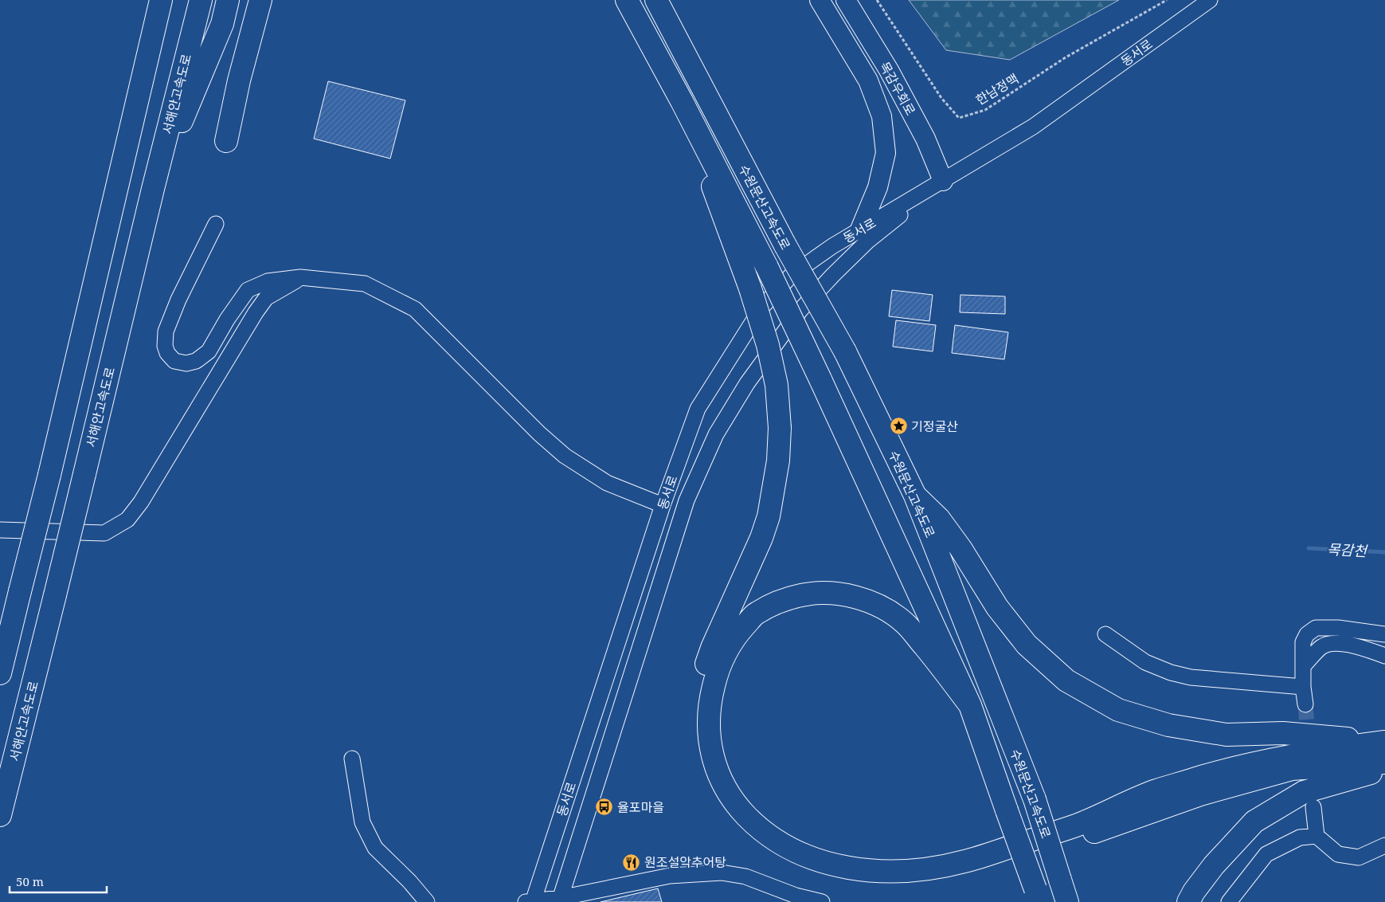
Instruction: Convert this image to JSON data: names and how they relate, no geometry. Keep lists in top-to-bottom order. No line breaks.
{"streets":{"highway":["서해안고속도로","수원문산고속도로"],"main road":["목감우회로"],"street":["동서로"],"path":["한남정맥"]},"crossings":[["동서로","목감우회로"]],"water":["목감천"],"places":{"place":["기정굴산"],"bus stop":["율포마을"],"restaurant":["원조설악추어탕"]},"scale_bar":"50 m"}
